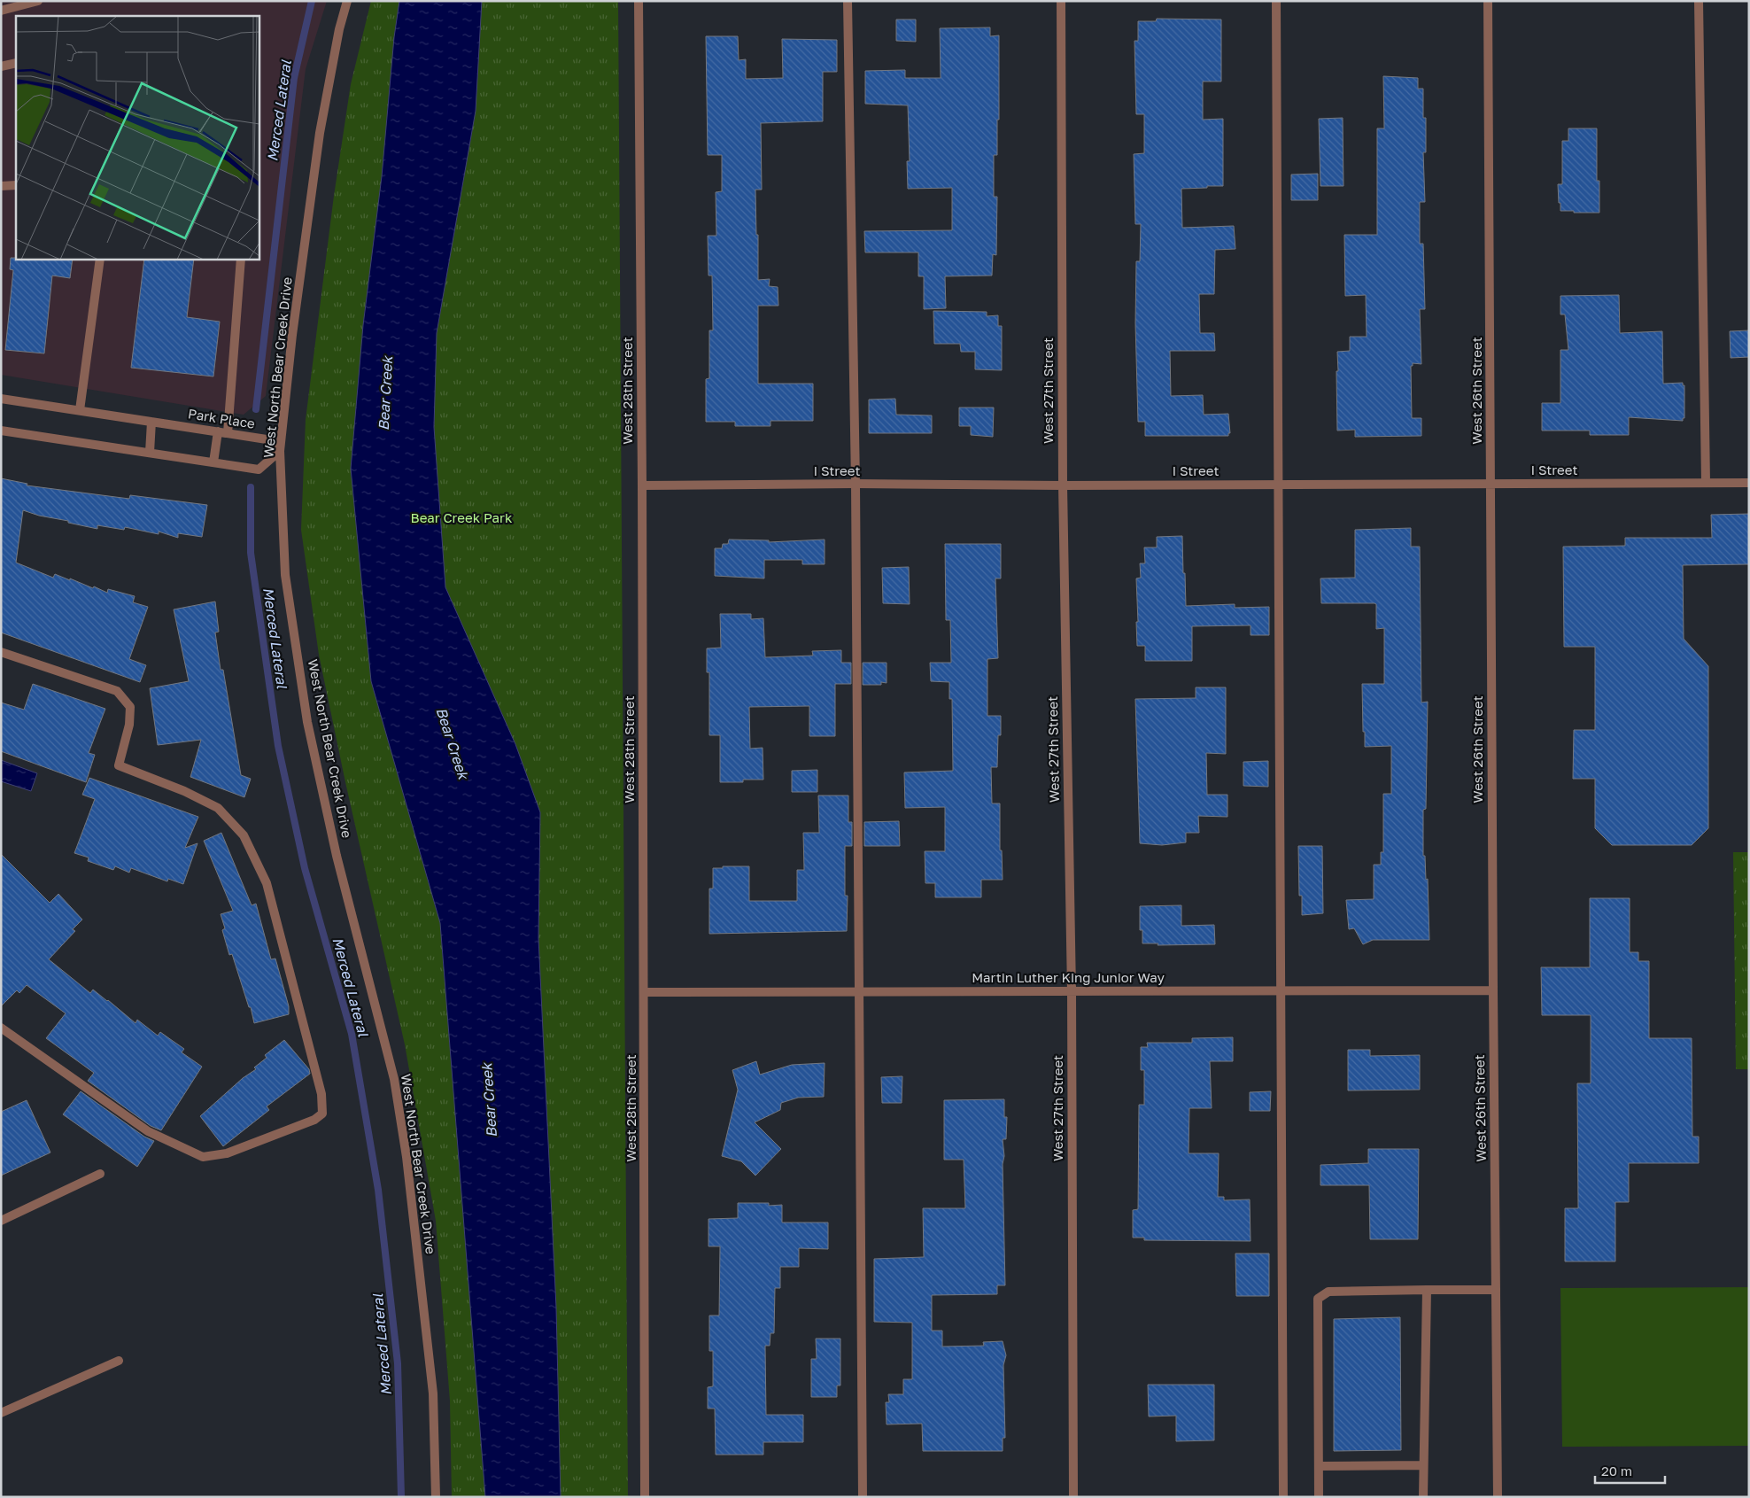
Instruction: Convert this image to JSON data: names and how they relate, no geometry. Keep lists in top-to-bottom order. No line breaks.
{"streets":{"street":["West North Bear Creek Drive","West 28th Street","West 27th Street","West 26th Street","Park Place","I Street","Martin Luther King Junior Way"]},"crossings":[["West North Bear Creek Drive","Park Place"],["West 28th Street","I Street"],["West 28th Street","Martin Luther King Junior Way"],["West 27th Street","I Street"],["West 27th Street","Martin Luther King Junior Way"],["West 26th Street","I Street"],["West 26th Street","Martin Luther King Junior Way"]],"water":["Merced Lateral","Bear Creek"],"parks":["Bear Creek Park"],"scale_bar":"20 m"}
